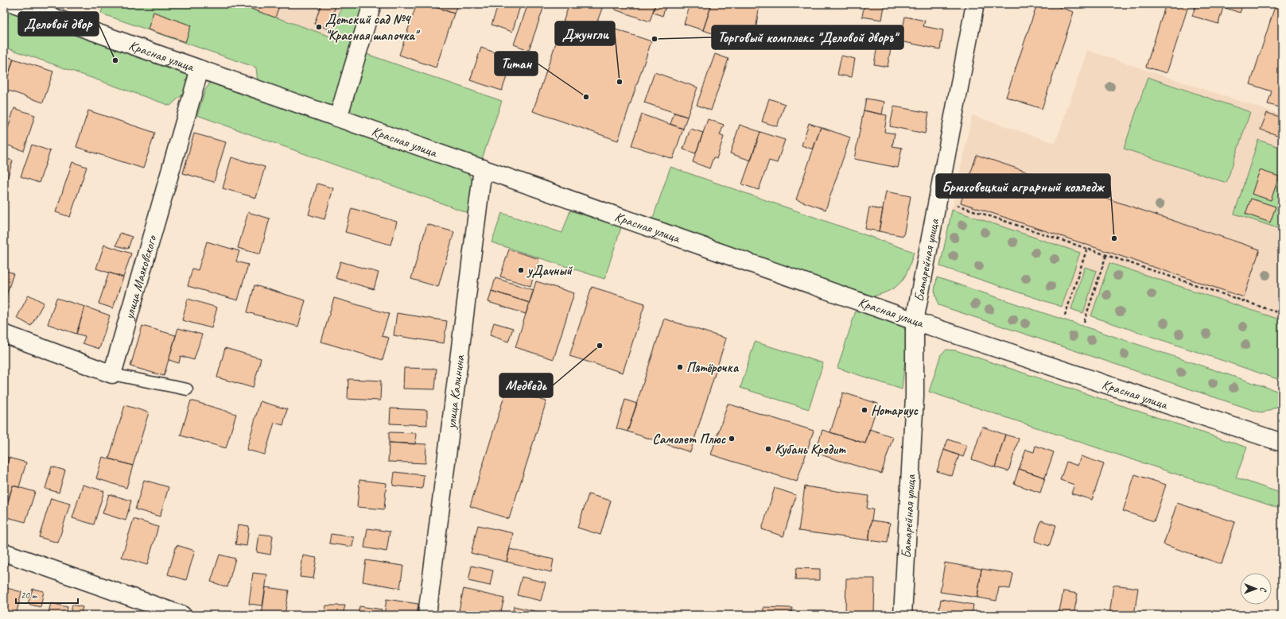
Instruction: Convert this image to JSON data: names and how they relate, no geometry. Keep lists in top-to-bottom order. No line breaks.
{"streets":{"street":["Красная улица","Батарейная улица","улица Маяковского","улица Калинина"]},"crossings":[["Красная улица","Батарейная улица"],["Красная улица","улица Маяковского"],["Красная улица","улица Калинина"]],"places":["Детский сад №4 \"Красная шапочка\"","Торговый комплекс \"Деловой дворъ\"","Деловой двор","Джунгли","Титан","Брюховецкий аграрный колледж","уДачный","Медведь","Пятёрочка","Нотариус","Самолет Плюс","Кубань Кредит"],"scale_bar":"20 m","north":"right"}
